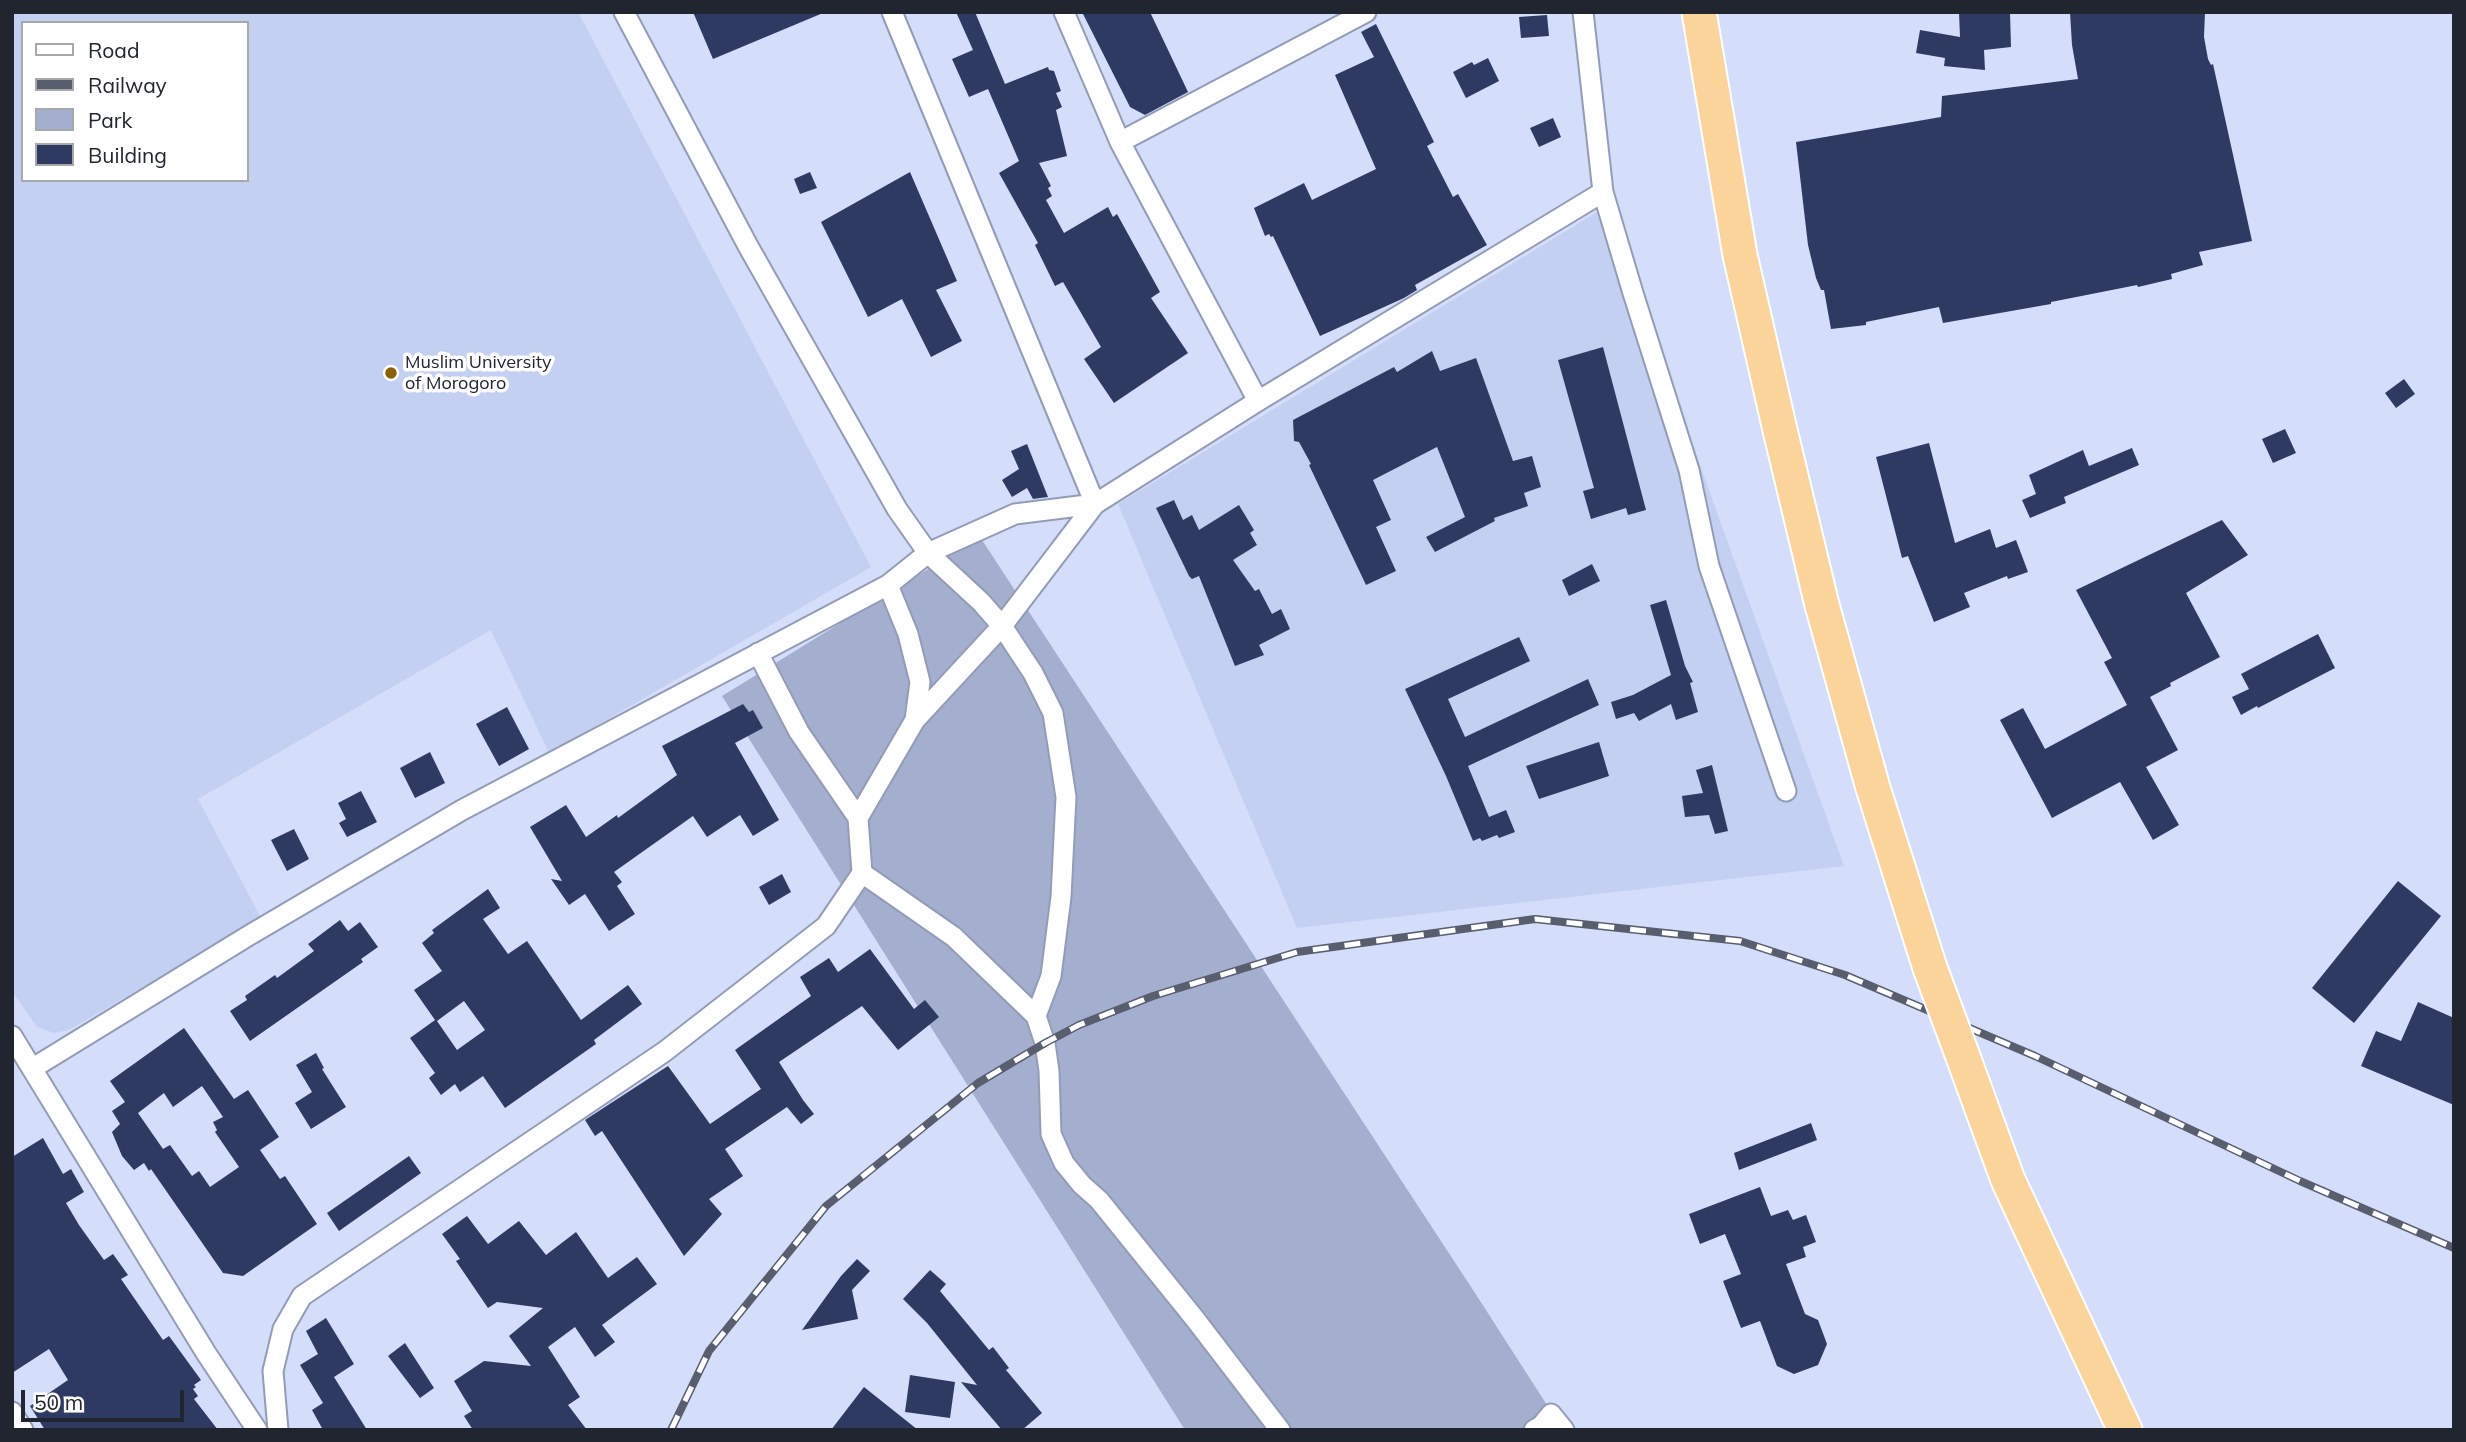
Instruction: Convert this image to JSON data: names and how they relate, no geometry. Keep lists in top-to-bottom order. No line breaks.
{"places":["Muslim University of Morogoro"],"legend":["Road","Railway","Park","Building"],"scale_bar":"50 m"}
